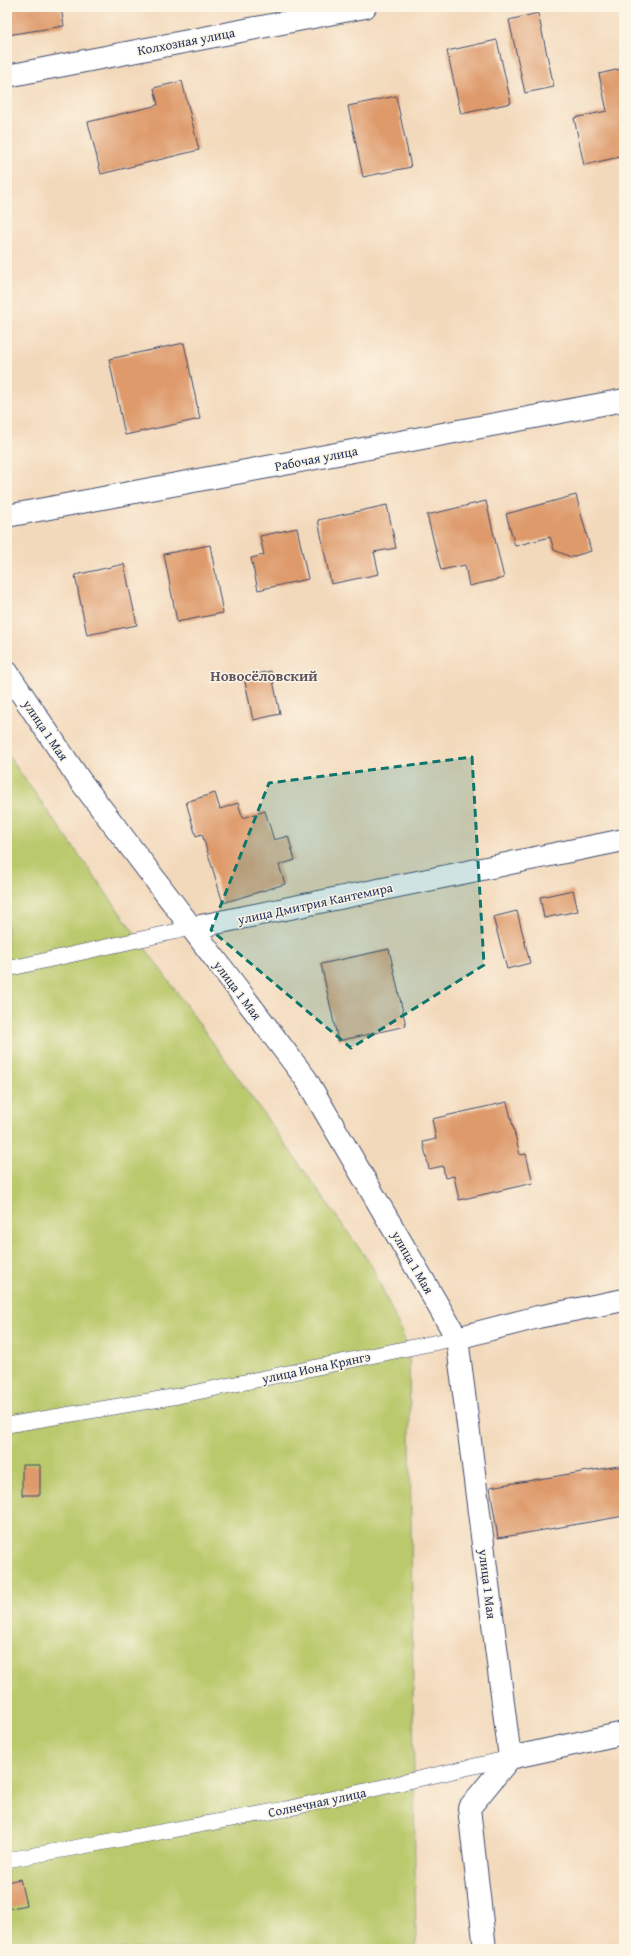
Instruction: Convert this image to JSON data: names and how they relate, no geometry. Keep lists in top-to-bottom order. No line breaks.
{"streets":{"street":["Колхозная улица","Рабочая улица","улица 1 Мая","улица Дмитрия Кантемира","улица Иона Крянгэ","Солнечная улица"]},"crossings":[["улица 1 Мая","улица Дмитрия Кантемира"],["улица 1 Мая","улица Иона Крянгэ"],["улица 1 Мая","Солнечная улица"]],"districts":["Новосёловский"]}
